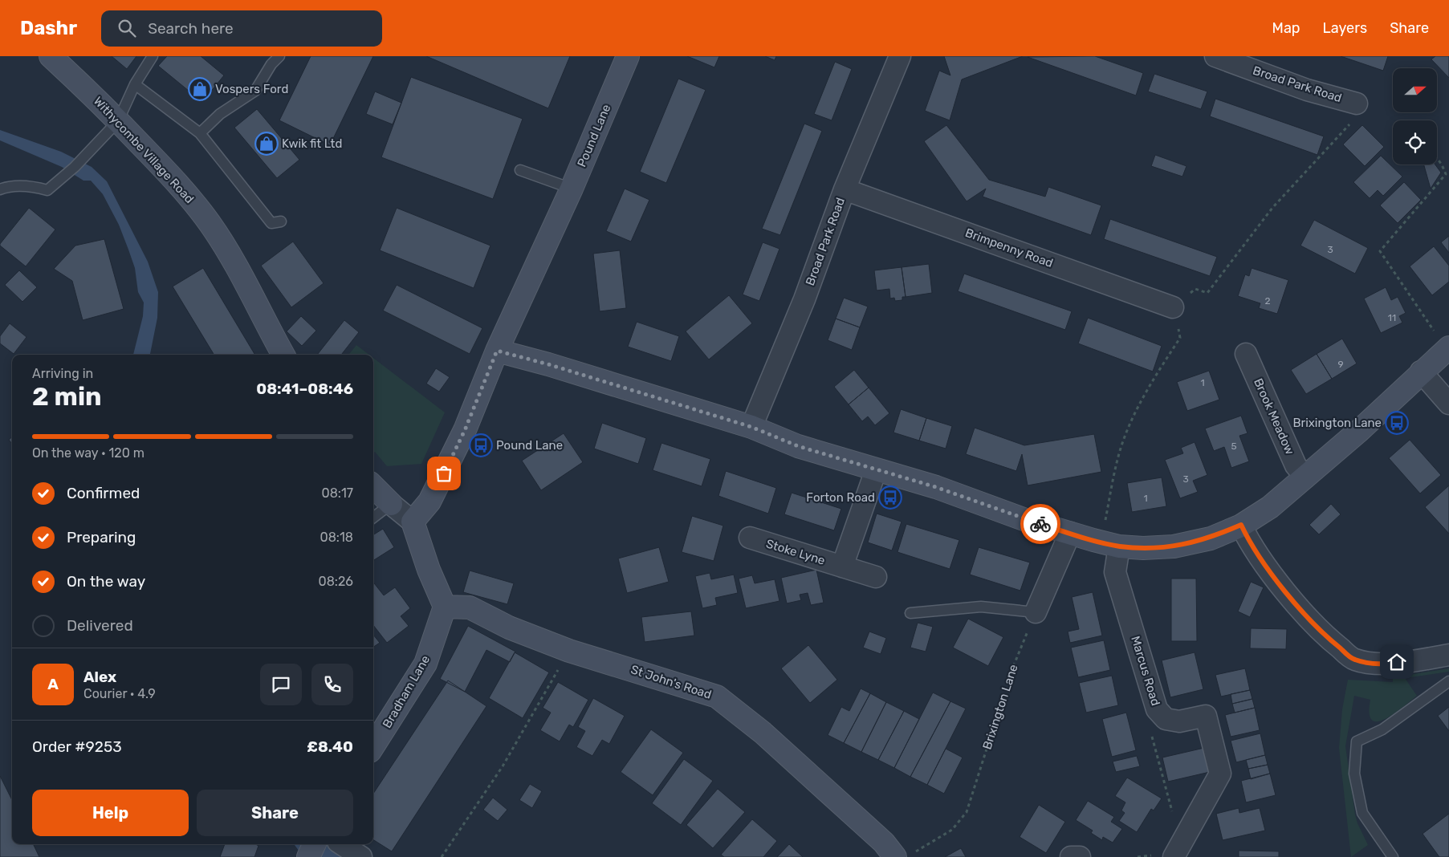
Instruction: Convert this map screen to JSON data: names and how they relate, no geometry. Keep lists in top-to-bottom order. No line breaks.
{"streets":{"street":["Broad Park Road","Pound Lane","Withycombe Village Road","Brimpenny Road","Brook Meadow","Stoke Lyne","Marcus Road","St John's Road","Bradham Lane"],"path":["Brixington Lane"]},"crossings":[["Broad Park Road","Brimpenny Road"],["St John's Road","Bradham Lane"],["St John's Road","Brixington Lane"]],"places":{"shop":["Vospers Ford","Kwik fit Ltd"],"bus stop":["Brixington Lane","Pound Lane","Forton Road"]},"house_numbers":["3","2","11","9","1","5","3","1"],"north":"right","page":{"header":"Dashr","search":"Search here","nav":["Map","Layers","Share"],"heading":["2 min","Arriving in","08:41–08:46"],"panel":["Alex","Courier · 4.9","Order #9253","£8.40"],"bar":"On the way · 120 m","list":[["Confirmed","08:17"],["Preparing","08:18"],["On the way","08:26"],"Delivered"],"round":"A","buttons":["Help","Share"]}}
